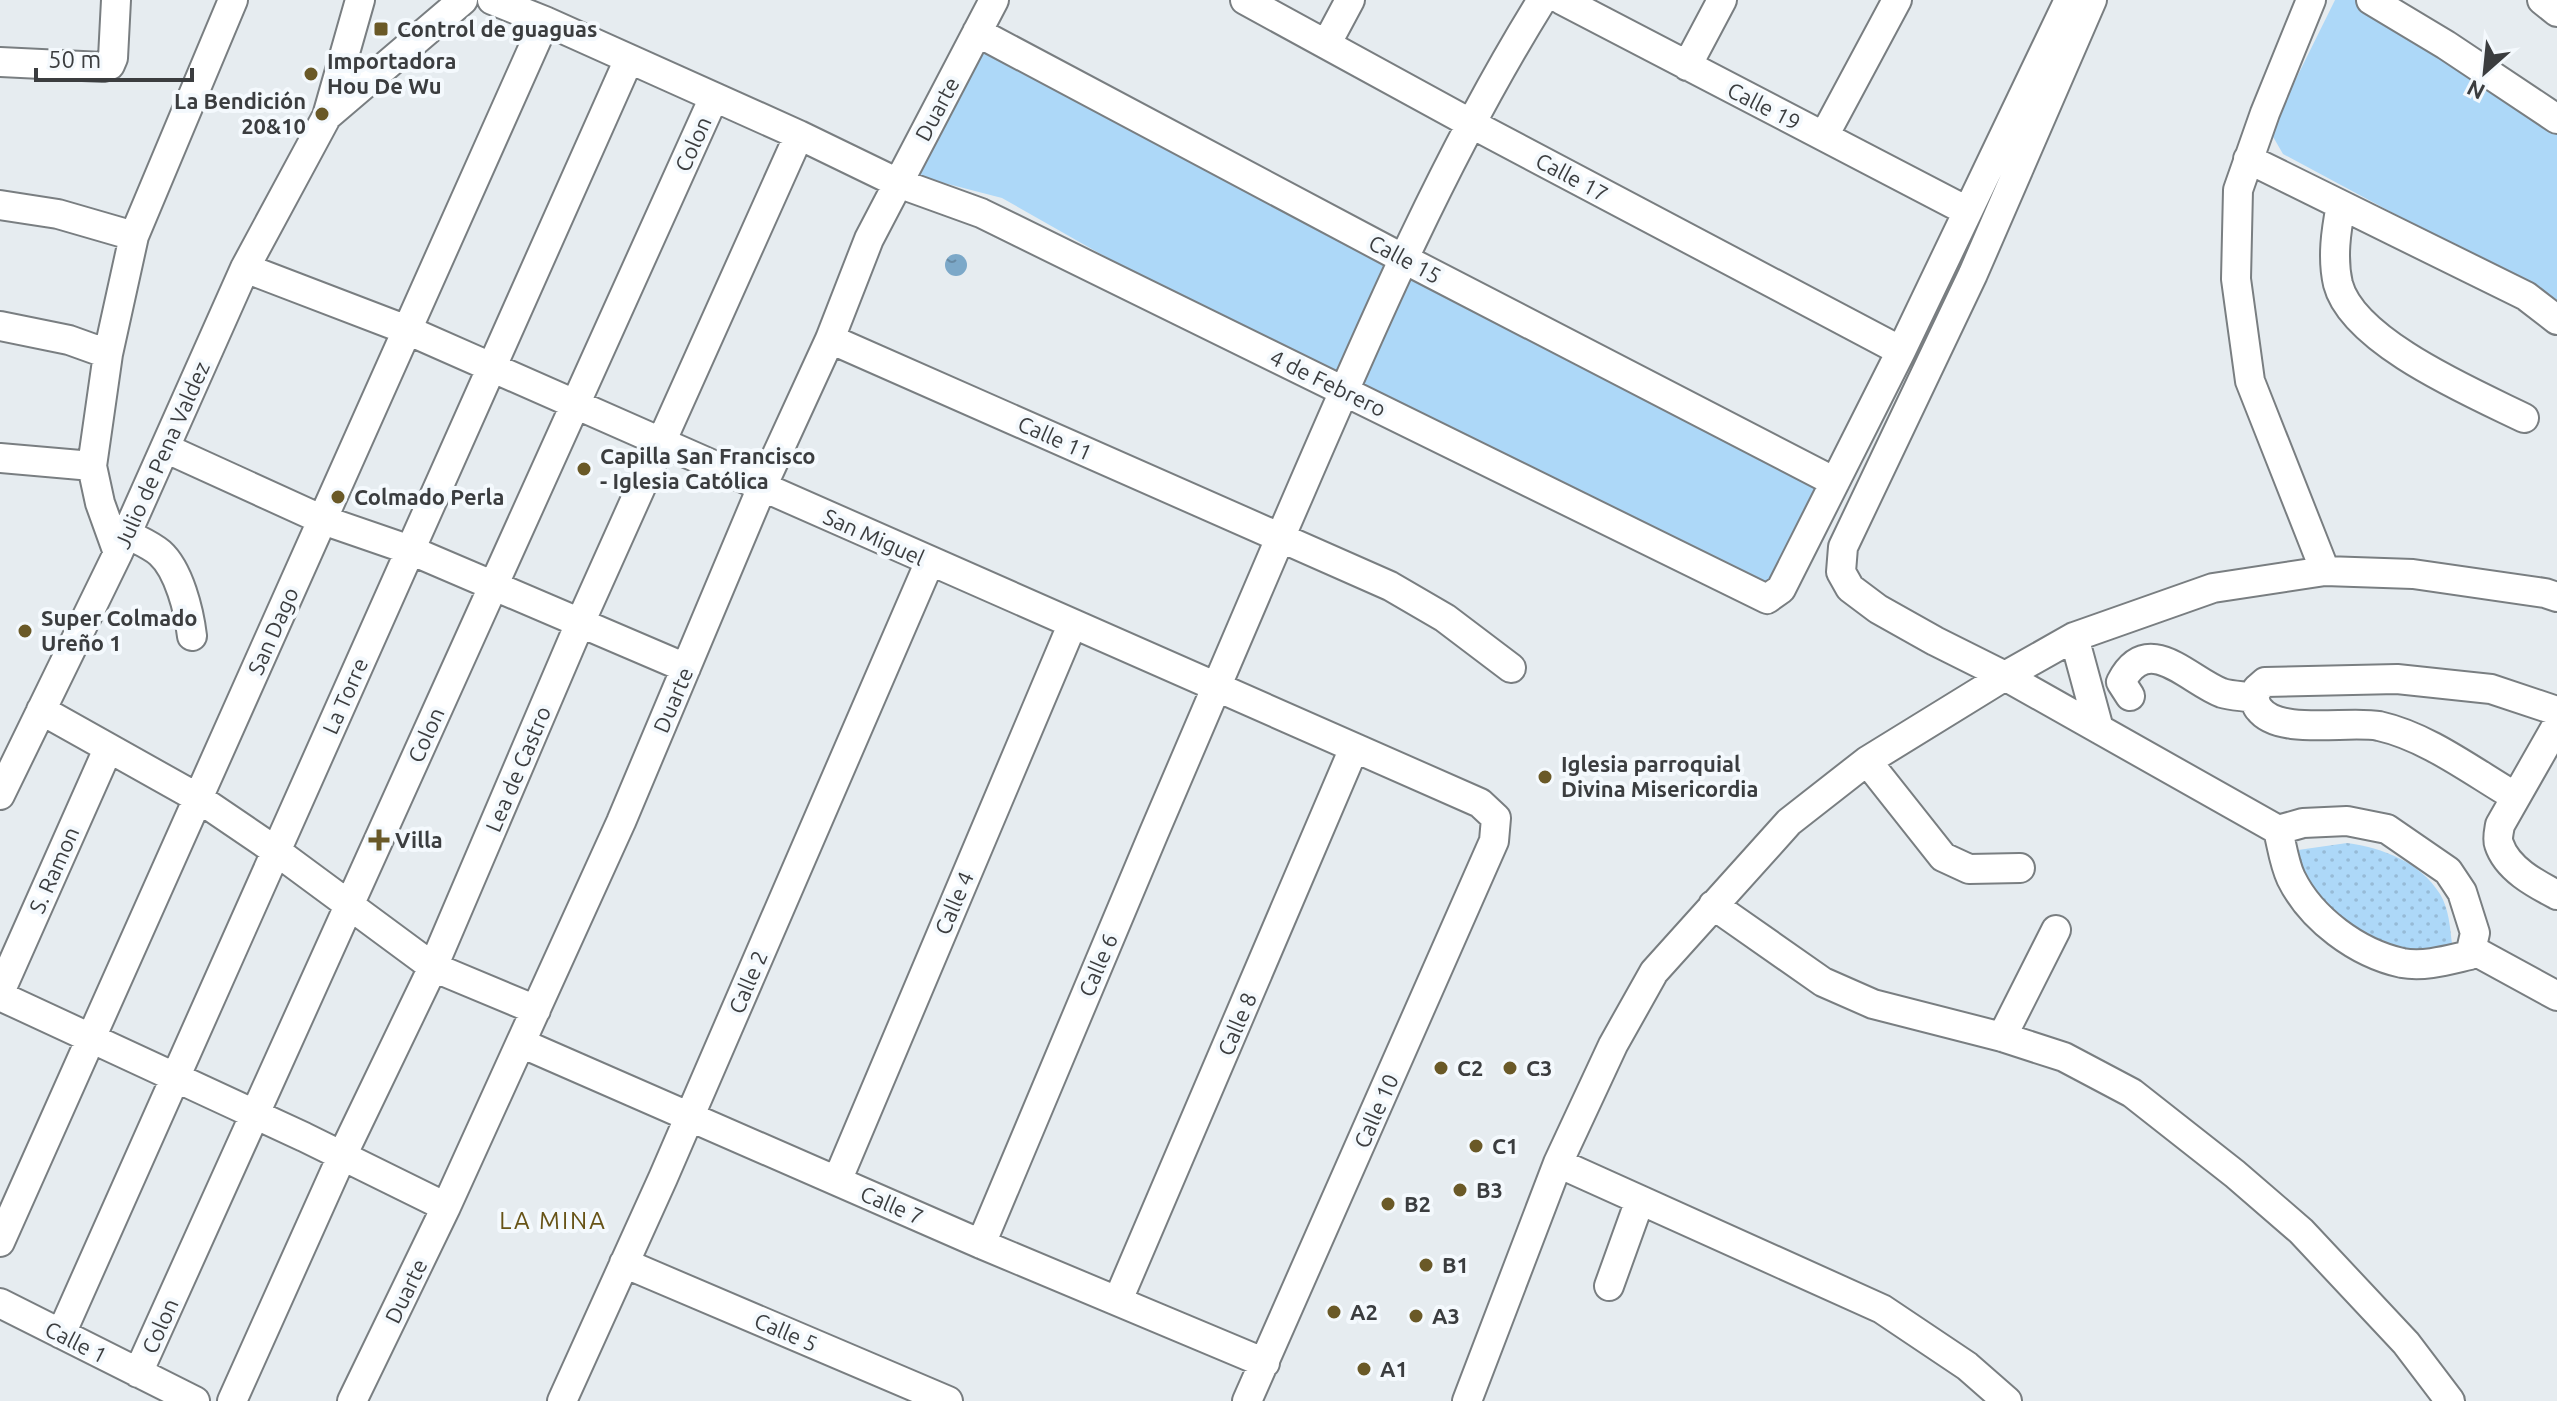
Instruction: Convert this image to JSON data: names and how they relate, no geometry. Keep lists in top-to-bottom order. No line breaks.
{"streets":{"street":["Calle 19","Duarte","Colon","Calle 17","Calle 15","4 de Febrero","Calle 11","Julio de Pena Valdez","San Miguel","San Dago","La Torre","Lea de Castro","S. Ramon","Calle 4","Calle 6","Calle 2","Calle 8","Calle 10","Calle 7","Calle 5","Calle 1"]},"crossings":[["Duarte","Calle 15"],["Duarte","4 de Febrero"],["Duarte","Calle 11"],["Duarte","San Miguel"],["Duarte","Calle 7"],["Colon","4 de Febrero"],["Colon","San Miguel"],["Colon","Calle 1"],["Calle 17","Calle 6"],["Calle 15","4 de Febrero"],["Calle 15","Calle 6"],["4 de Febrero","San Dago"],["4 de Febrero","La Torre"],["4 de Febrero","Lea de Castro"],["4 de Febrero","Calle 6"],["Calle 11","Calle 6"],["Julio de Pena Valdez","San Miguel"],["San Miguel","San Dago"],["San Miguel","La Torre"],["San Miguel","Lea de Castro"],["San Miguel","Calle 4"],["San Miguel","Calle 6"],["San Miguel","Calle 2"],["San Miguel","Calle 8"],["San Miguel","Calle 10"],["La Torre","Calle 1"],["Calle 4","Calle 7"],["Calle 6","Calle 7"],["Calle 2","Calle 7"],["Calle 2","Calle 5"],["Calle 8","Calle 7"],["Calle 10","Calle 7"]],"districts":["LA MINA"],"places":{"transit":["Control de guaguas"],"other":["Importadora Hou De Wu","La Bendición 20&10","Capilla San Francisco - Iglesia Católica","Colmado Perla","Super Colmado Ureño 1","Iglesia parroquial Divina Misericordia","C2","C3","C1","B3","B2","B1","A2","A3","A1"],"health":["Villa"]},"scale_bar":"50 m","north":"bottom left"}
